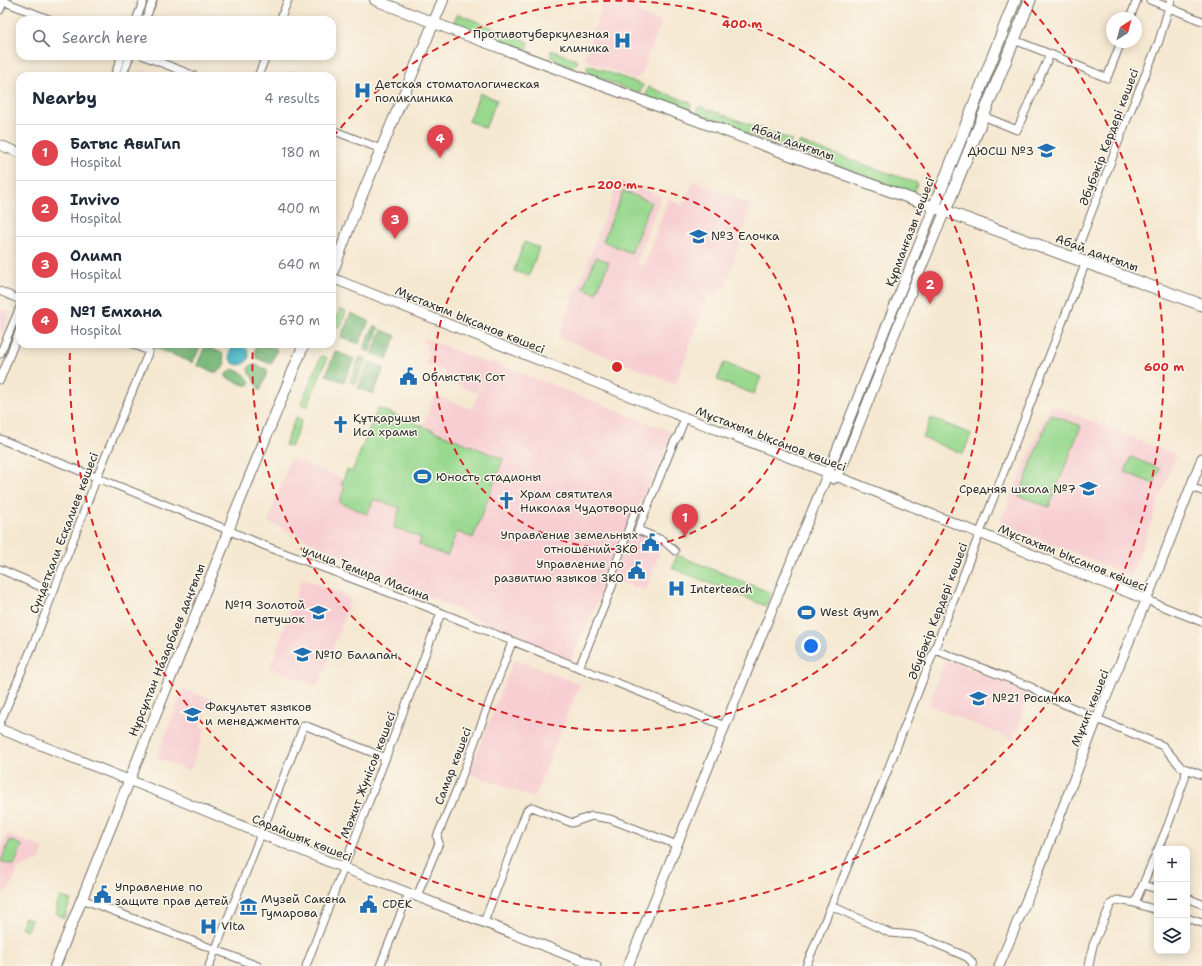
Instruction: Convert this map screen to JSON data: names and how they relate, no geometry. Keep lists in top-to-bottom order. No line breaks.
{"streets":{"main road":["Абай даңғылы","Құрманғазы көшесі","Нұрсұлтан Назарбаев даңғылы"],"street":["Әбубәкір Кердері көшесі","Мұстахым Ықсанов көшесі","Сүндетқали Есқалиев көшесі","улица Темира Масина","Мұхит көшесі","Самар көшесі","Мәжит Жүнісов көшесі","Сарайшық көшесі"]},"crossings":[["Әбубәкір Кердері көшесі","Абай даңғылы"],["Әбубәкір Кердері көшесі","Мұстахым Ықсанов көшесі"],["Абай даңғылы","Құрманғазы көшесі"],["Құрманғазы көшесі","Мұстахым Ықсанов көшесі"],["Құрманғазы көшесі","улица Темира Масина"],["Мұстахым Ықсанов көшесі","Мұхит көшесі"],["Сүндетқали Есқалиев көшесі","улица Темира Масина"],["улица Темира Масина","Нұрсұлтан Назарбаев даңғылы"],["улица Темира Масина","Самар көшесі"],["улица Темира Масина","Мәжит Жүнісов көшесі"],["Нұрсұлтан Назарбаев даңғылы","Сарайшық көшесі"],["Самар көшесі","Сарайшық көшесі"],["Мәжит Жүнісов көшесі","Сарайшық көшесі"]],"places":{"hospital":["Противотуберкулезная клиника","Детская стоматологическая поликлиника","Interteach","Vita"],"school or university":["ДЮСШ №3","№3 Елочка","Средняя школа №7","№19 Золотой петушок","№10 Балапан","№21 Росинка","Факультет языков и менеджмента"],"public building":["Облыстық Сот","Управление земельных отношений ЗКО","Управление по развитию языков ЗКО","Управление по защите прав детей","CDEK"],"church":["Құтқарушы Иса храмы","Храм святителя Николая Чудотворца"],"sports":["Юность стадионы","West Gym"],"museum":["Музей Сакена Гумарова"]},"north":"top right","page":{"search":"Search here","heading":["Nearby","4 results"],"list":[{"mark":"1","name":"Батыс АвиГип","note":"Hospital","value":"180 m"},{"mark":"2","name":"Invivo","note":"Hospital","value":"400 m"},{"mark":"3","name":"Олимп","note":"Hospital","value":"640 m"},{"mark":"4","name":"№1 Емхана","note":"Hospital","value":"670 m"}],"pins":["4","3","2","1"],"map_buttons":["+","−"]},"rings":["400 m","200 m","600 m"]}
